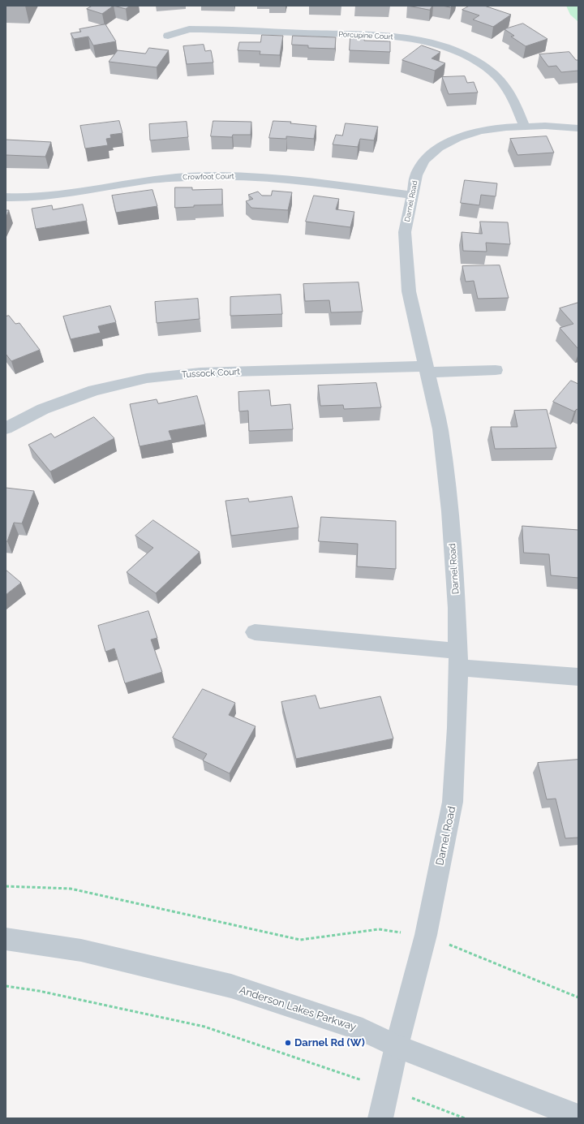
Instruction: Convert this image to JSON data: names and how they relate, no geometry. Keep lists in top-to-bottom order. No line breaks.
{"streets":{"street":["Porcupine Court","Crowfoot Court","Darnel Road","Tussock Court","Anderson Lakes Parkway"]},"crossings":[["Porcupine Court","Darnel Road"],["Crowfoot Court","Darnel Road"],["Darnel Road","Tussock Court"],["Darnel Road","Anderson Lakes Parkway"]],"places":["Darnel Rd (W)"]}
